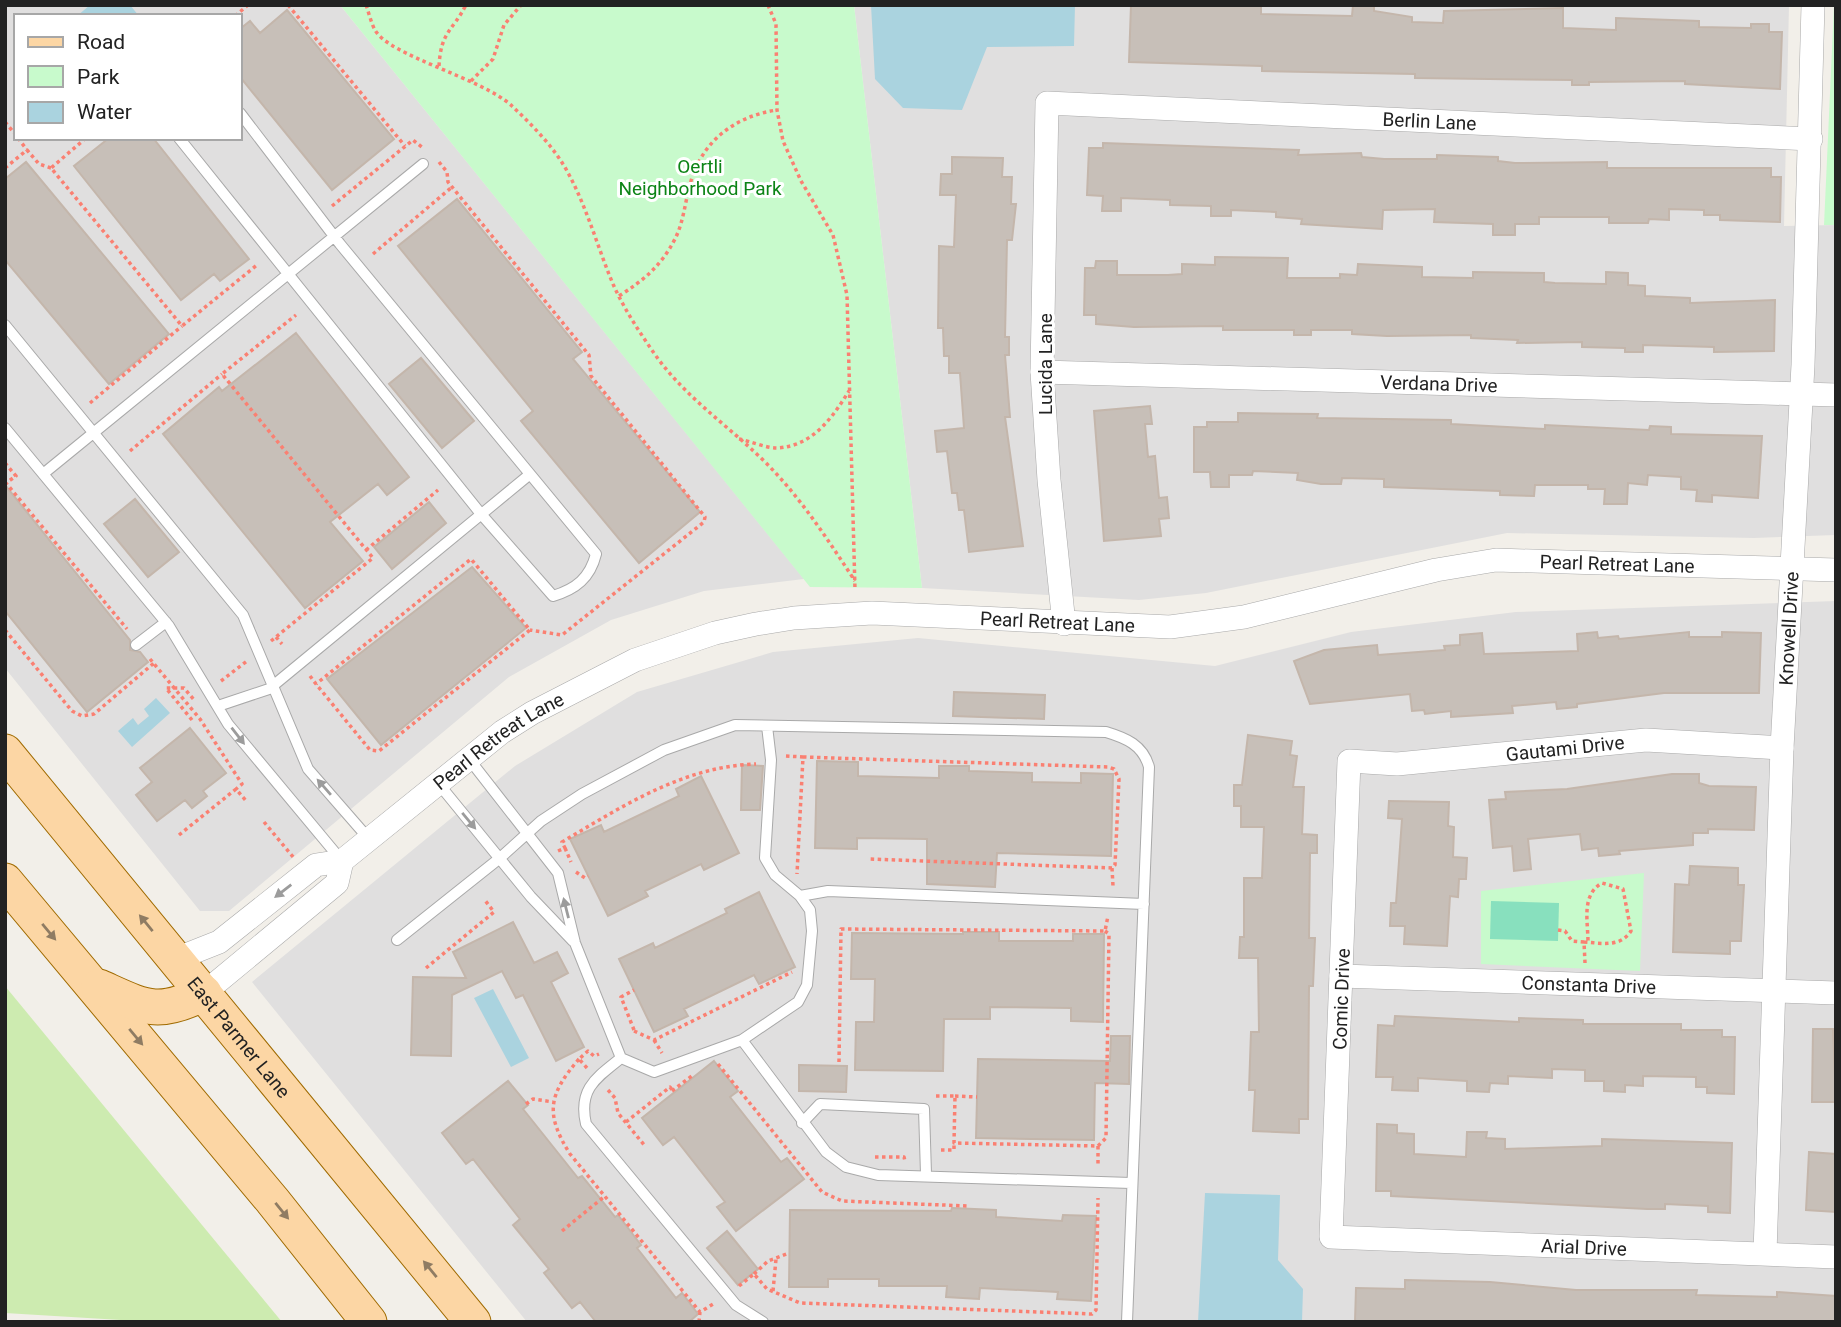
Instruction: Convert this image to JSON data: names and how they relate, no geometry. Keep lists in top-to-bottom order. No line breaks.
{"streets":{"main road":["East Parmer Lane"],"street":["Berlin Lane","Lucida Lane","Verdana Drive","Pearl Retreat Lane","Knowell Drive","Gautami Drive","Constanta Drive","Comic Drive","Arial Drive"]},"crossings":[["Berlin Lane","Lucida Lane"],["Berlin Lane","Knowell Drive"],["Lucida Lane","Verdana Drive"],["Lucida Lane","Pearl Retreat Lane"],["Verdana Drive","Knowell Drive"],["Pearl Retreat Lane","Knowell Drive"],["Pearl Retreat Lane","East Parmer Lane"],["Knowell Drive","Gautami Drive"],["Knowell Drive","Constanta Drive"],["Knowell Drive","Arial Drive"],["Gautami Drive","Comic Drive"],["Constanta Drive","Comic Drive"],["Comic Drive","Arial Drive"]],"parks":["Oertli Neighborhood Park"],"legend":["Road","Park","Water"]}
